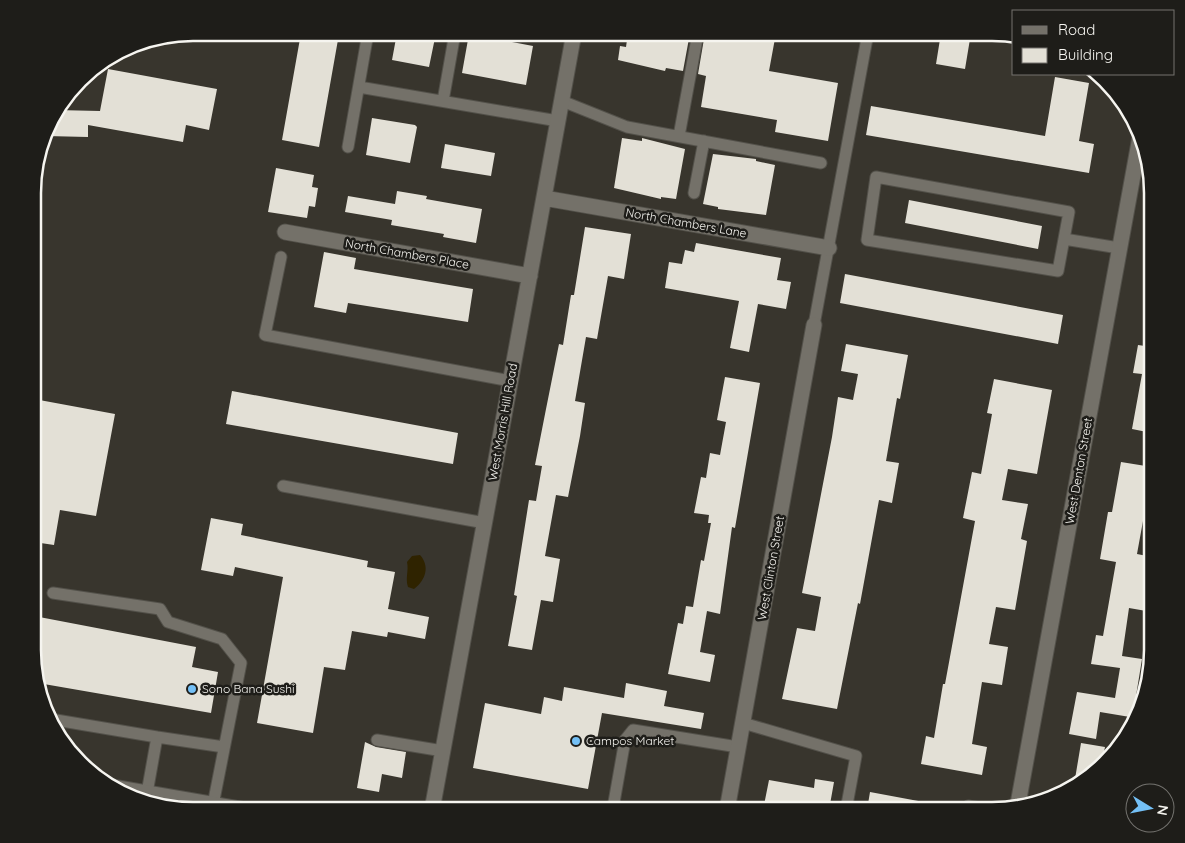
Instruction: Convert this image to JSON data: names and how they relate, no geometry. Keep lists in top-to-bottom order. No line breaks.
{"streets":{"street":["North Chambers Lane","North Chambers Place","West Morris Hill Road","West Denton Street","West Clinton Street"]},"crossings":[["North Chambers Lane","West Morris Hill Road"],["North Chambers Place","West Morris Hill Road"]],"places":["Sono Bana Sushi","Campos Market"],"legend":["Road","Building"],"north":"right"}
